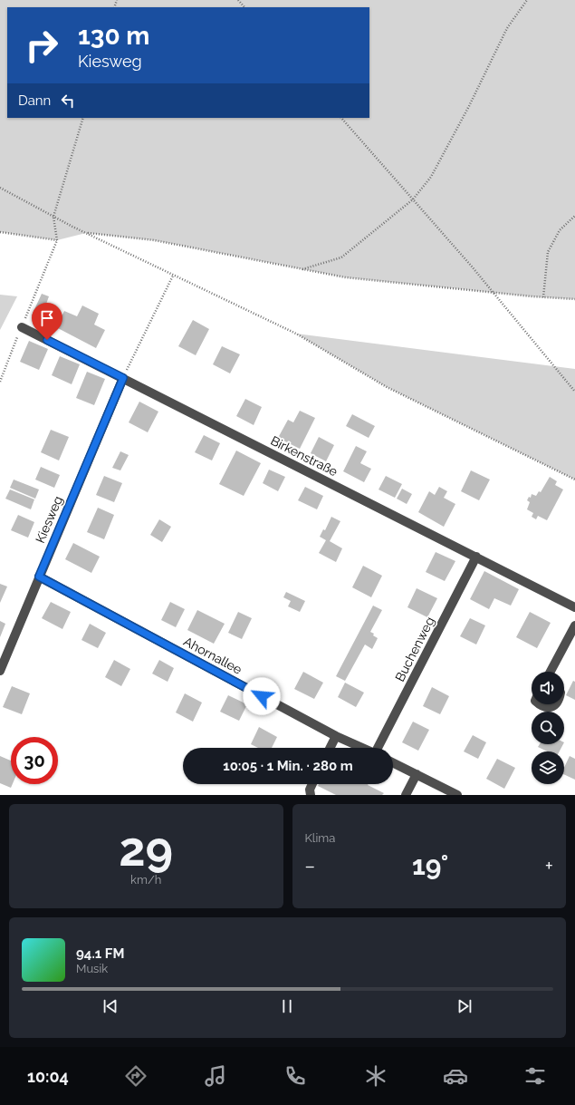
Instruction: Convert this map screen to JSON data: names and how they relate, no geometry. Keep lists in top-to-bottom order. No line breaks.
{"streets":{"street":["Birkenstraße","Kiesweg","Buchenweg","Ahornallee"]},"crossings":[["Birkenstraße","Kiesweg"],["Birkenstraße","Buchenweg"],["Kiesweg","Ahornallee"]],"page":{"turn":["130 m","Kiesweg"],"then":"Dann","limit":"30","trip":"10:05 · 1 Min. · 280 m","tile":[["29","km/h"],"Klima"],"heat":["−","19°","+"],"song":["94.1 FM","Musik"],"tabs":"10:04"}}
